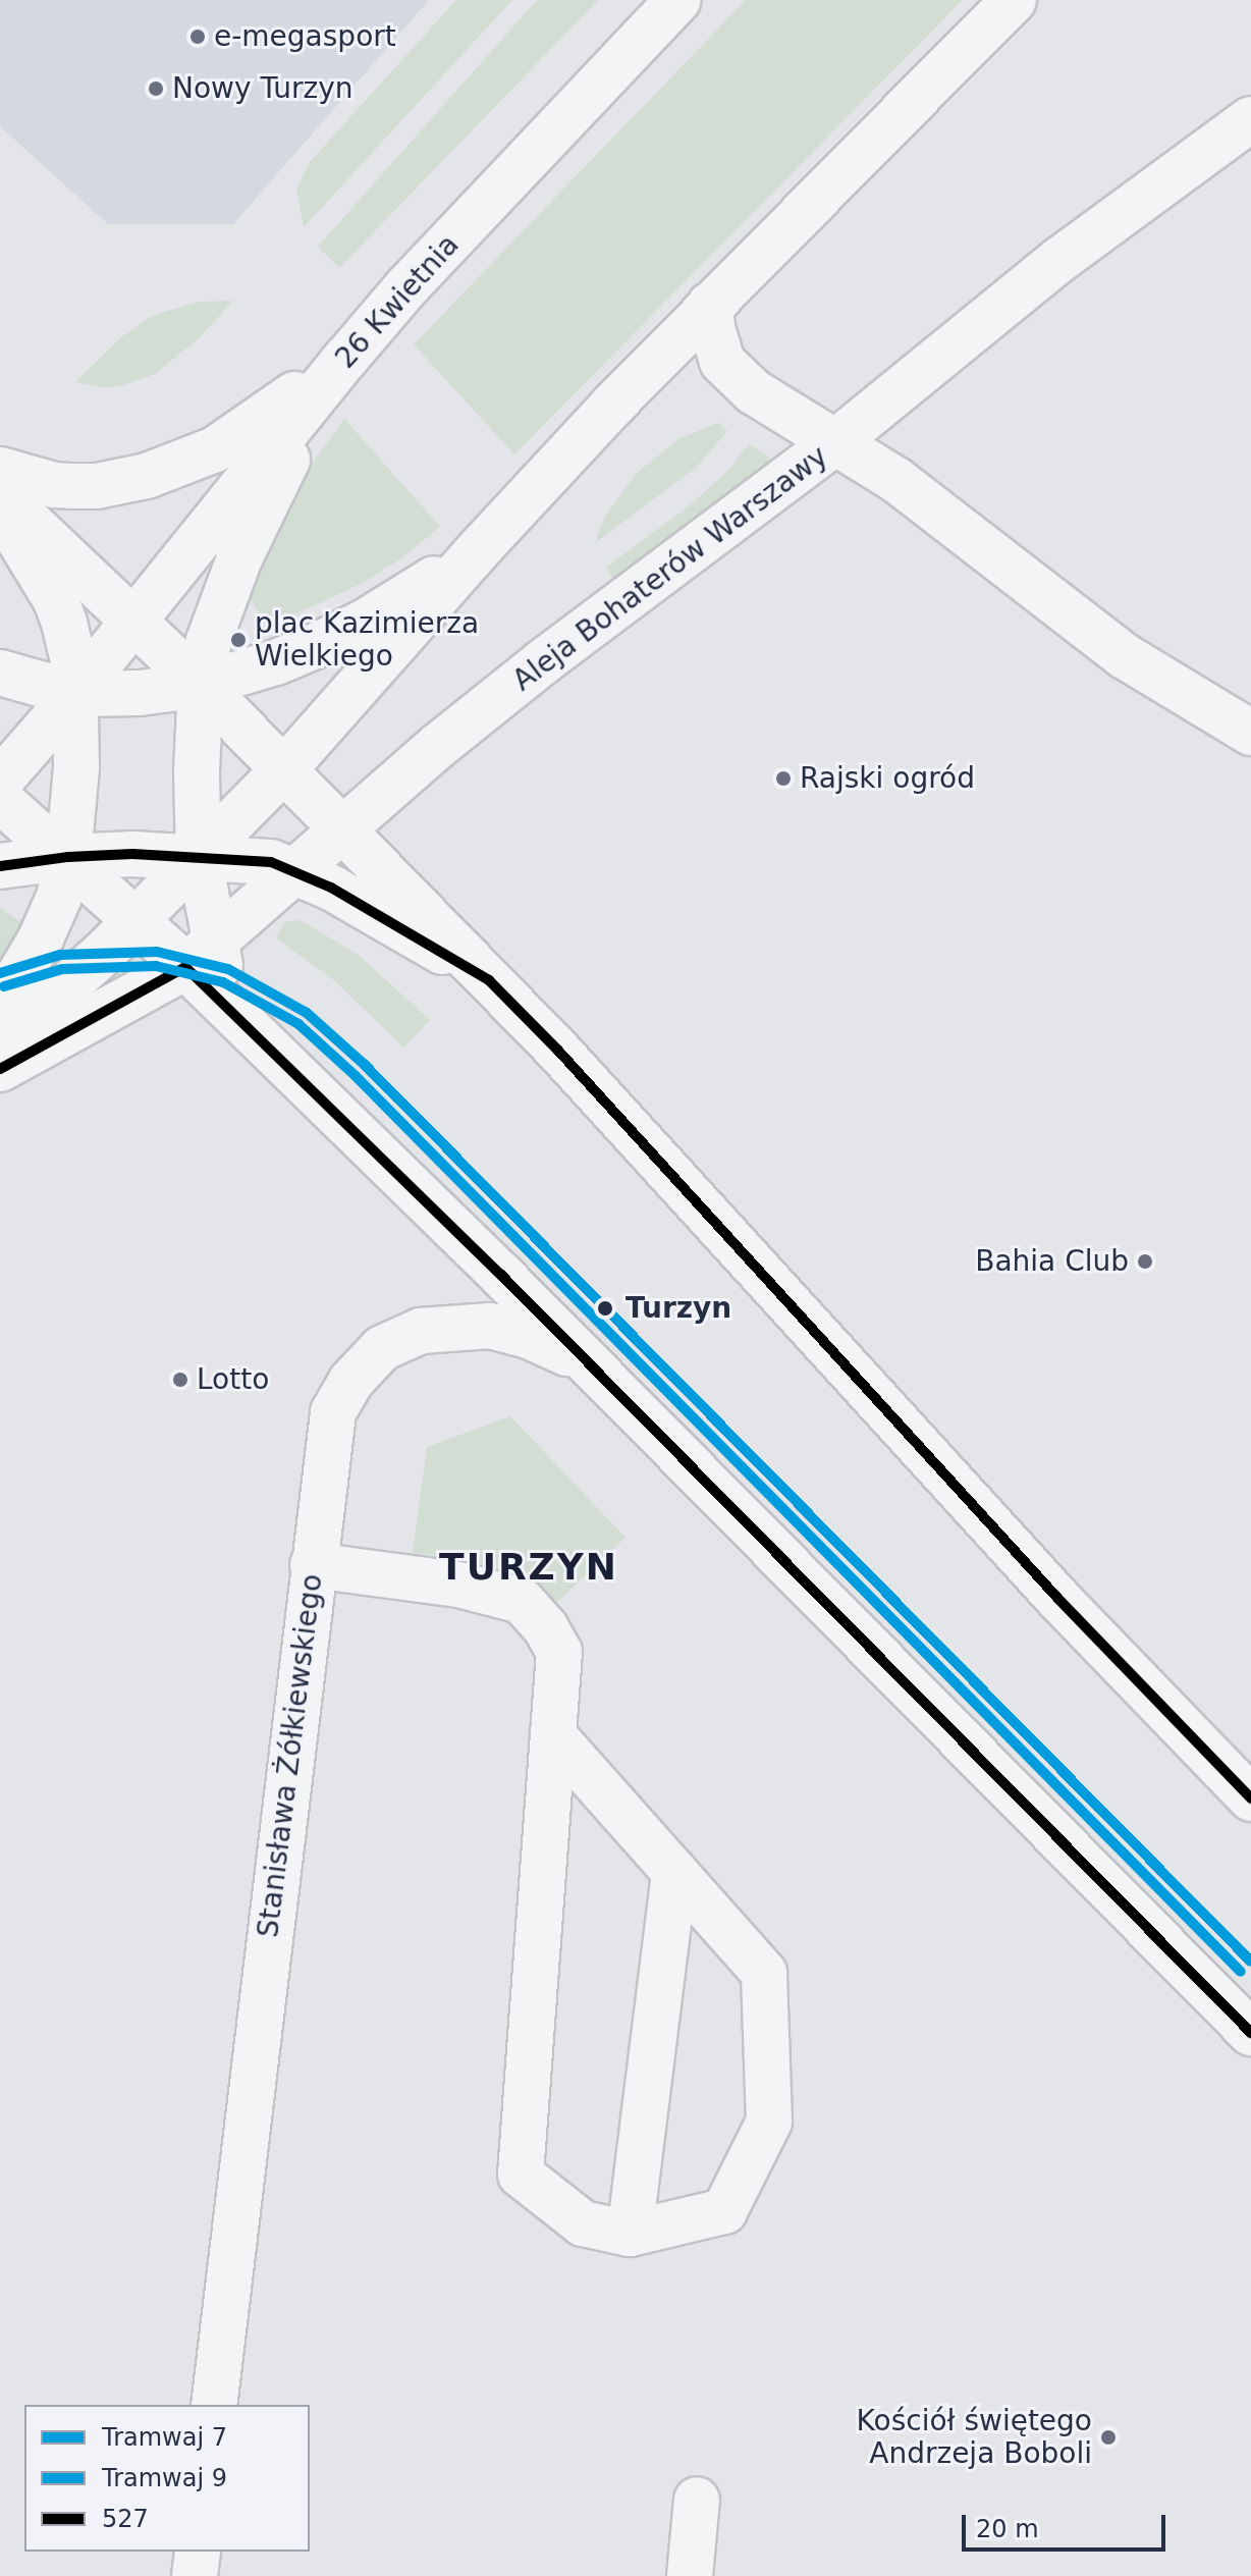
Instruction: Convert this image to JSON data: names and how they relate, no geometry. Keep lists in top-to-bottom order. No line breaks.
{"streets":{"street":["26 Kwietnia","Aleja Bohaterów Warszawy","Stanisława Żółkiewskiego"]},"districts":["TURZYN"],"places":["e-megasport","Nowy Turzyn","plac Kazimierza Wielkiego","Rajski ogród","Bahia Club","Turzyn","Lotto","Kościół świętego Andrzeja Boboli"],"lines":["transit line 527","tram line 7","tram line 9"],"legend":["Tramwaj 7","Tramwaj 9","527"],"scale_bar":"20 m"}
